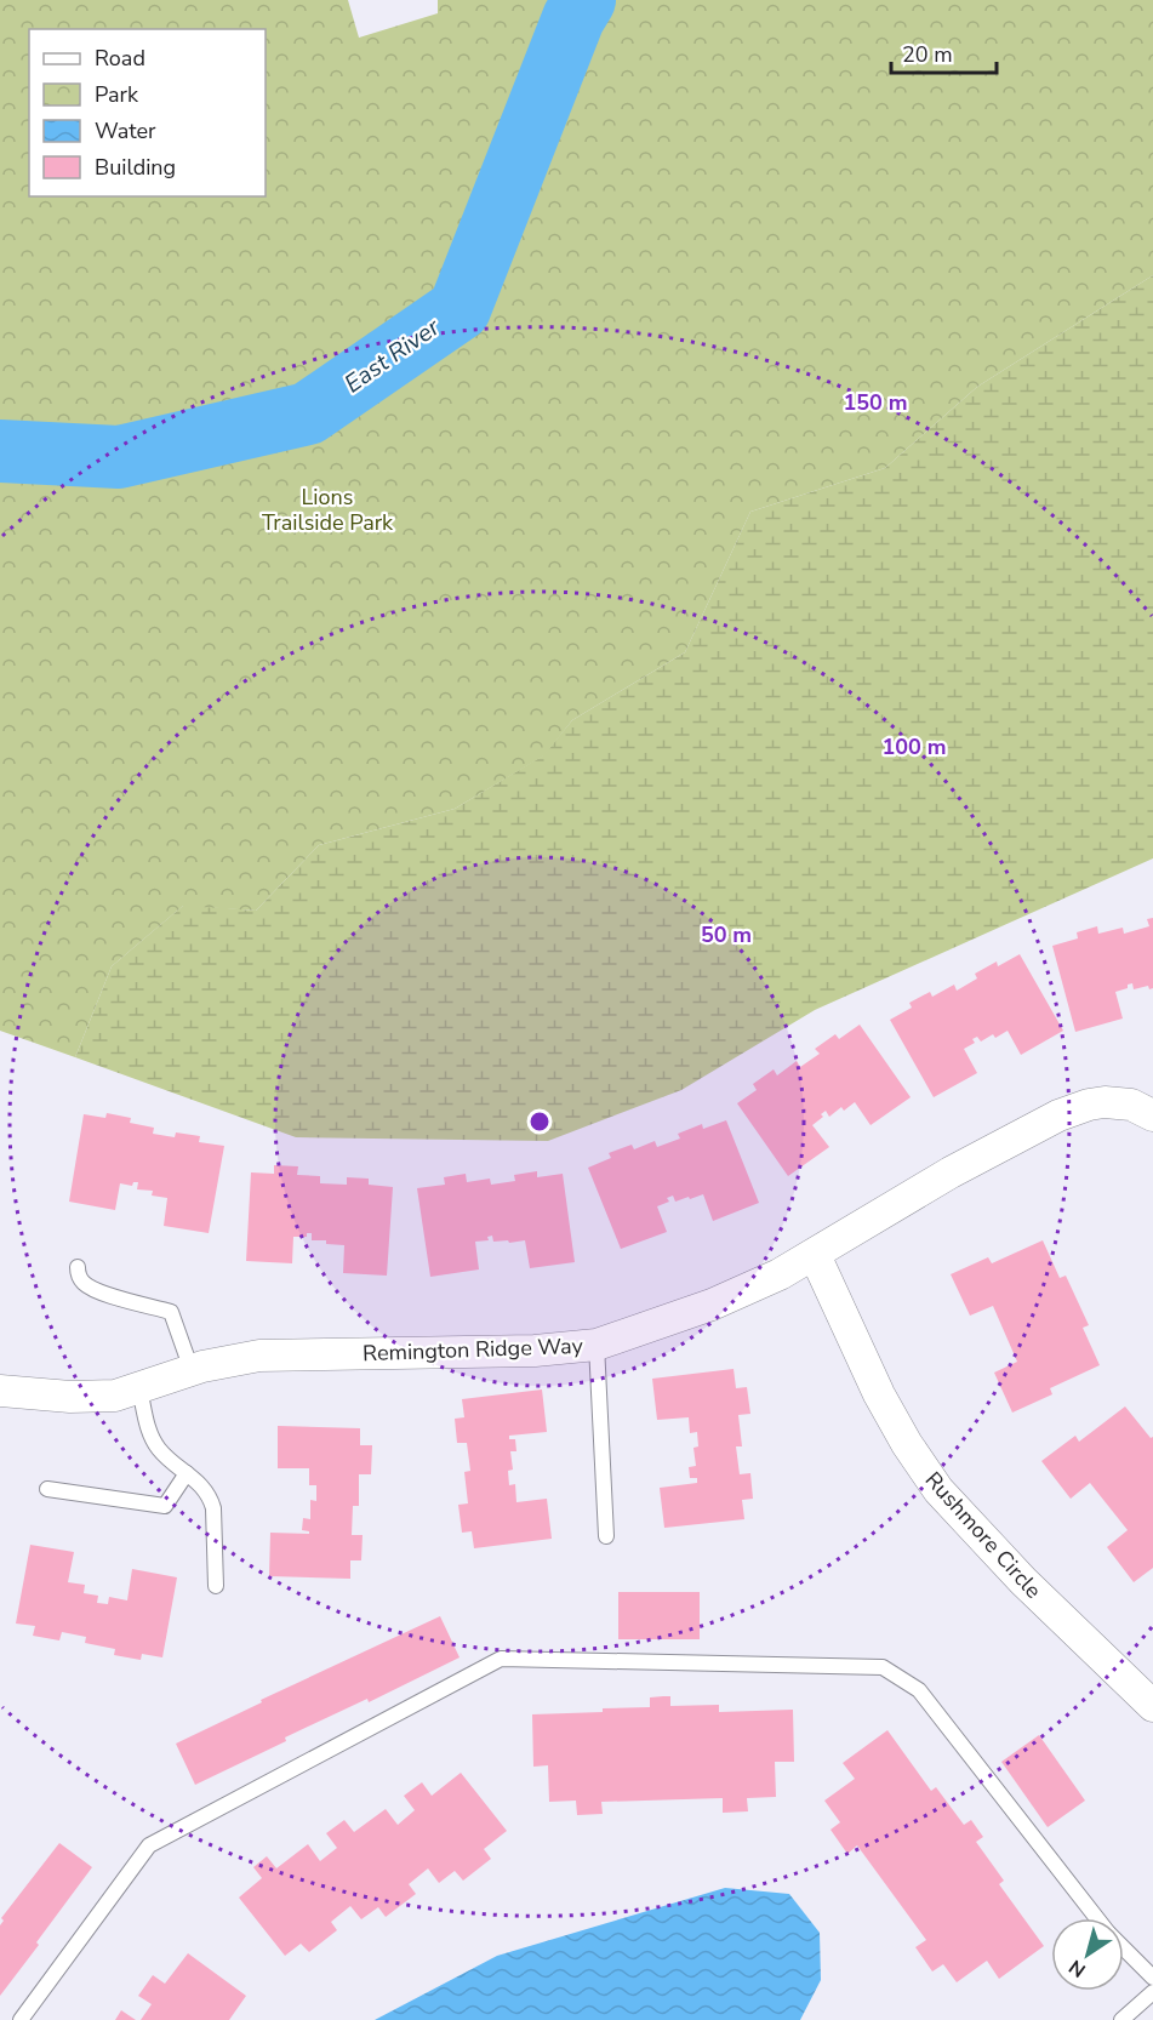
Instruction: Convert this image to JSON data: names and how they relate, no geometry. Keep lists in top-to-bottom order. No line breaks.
{"streets":{"street":["Remington Ridge Way","Rushmore Circle"]},"crossings":[["Remington Ridge Way","Rushmore Circle"]],"water":["East River"],"parks":["Lions Trailside Park"],"legend":["Road","Park","Water","Building"],"scale_bar":"20 m","north":"bottom left","rings":["150 m","100 m","50 m"]}
